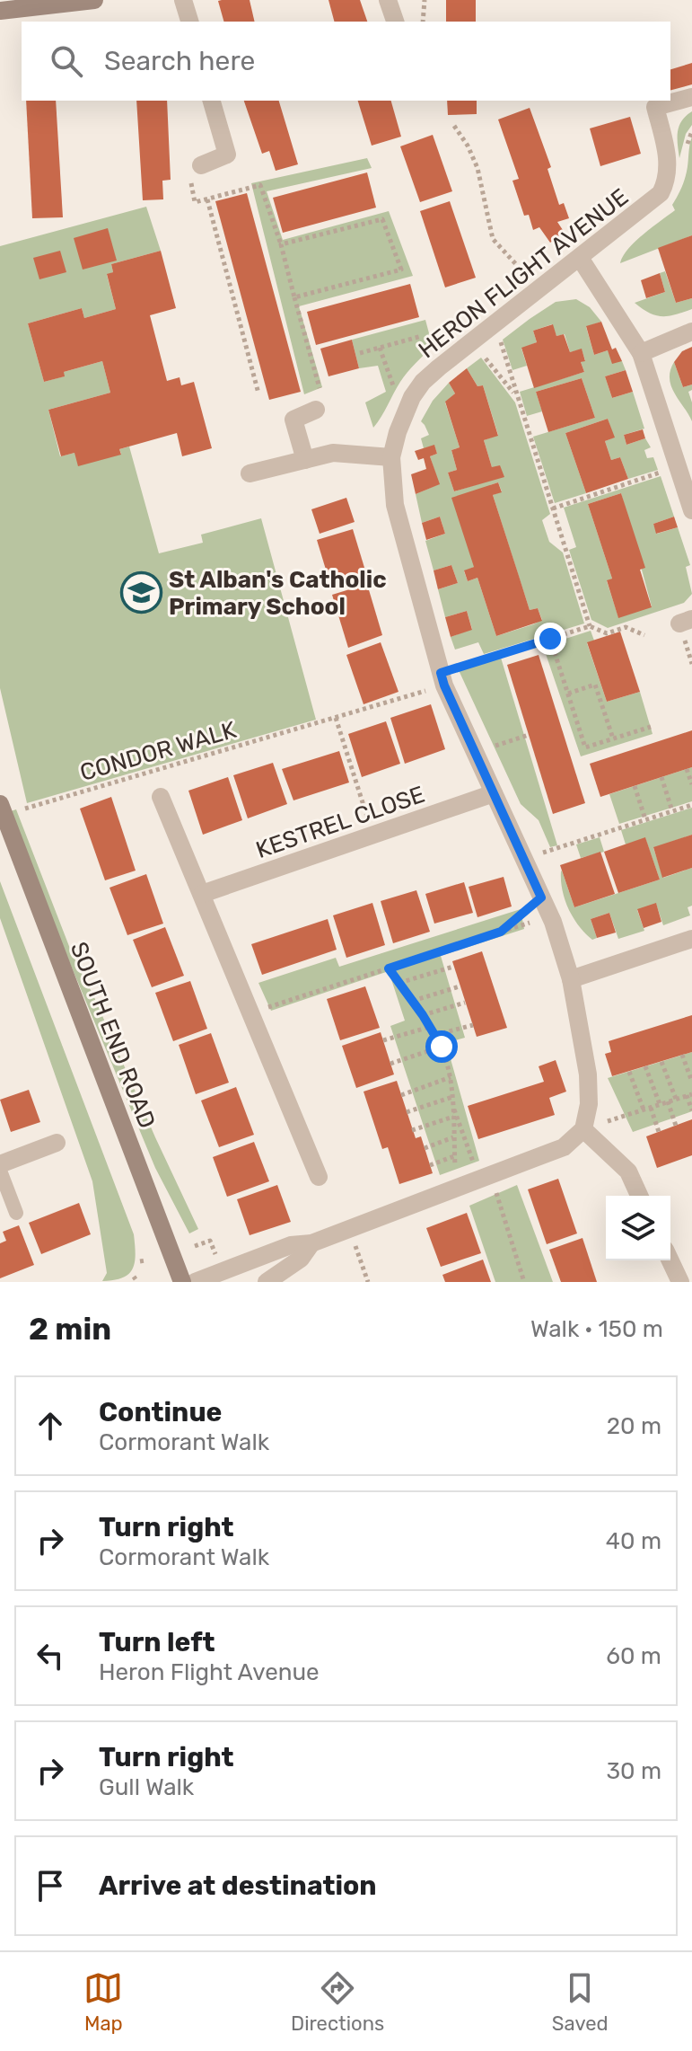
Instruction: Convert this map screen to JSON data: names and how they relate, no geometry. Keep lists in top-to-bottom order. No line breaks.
{"streets":{"street":["HERON FLIGHT AVENUE","KESTREL CLOSE","SOUTH END ROAD"],"path":["CONDOR WALK"]},"crossings":[["HERON FLIGHT AVENUE","CONDOR WALK"],["HERON FLIGHT AVENUE","KESTREL CLOSE"]],"places":{"school or university":["St Alban's Catholic Primary School"]},"page":{"search":"Search here","heading":["2 min","Walk · 150 m"],"list":[["Continue","Cormorant Walk","20 m"],["Turn right","Cormorant Walk","40 m"],["Turn left","Heron Flight Avenue","60 m"],["Turn right","Gull Walk","30 m"],"Arrive at destination"],"nav":["Map","Directions","Saved"]}}
